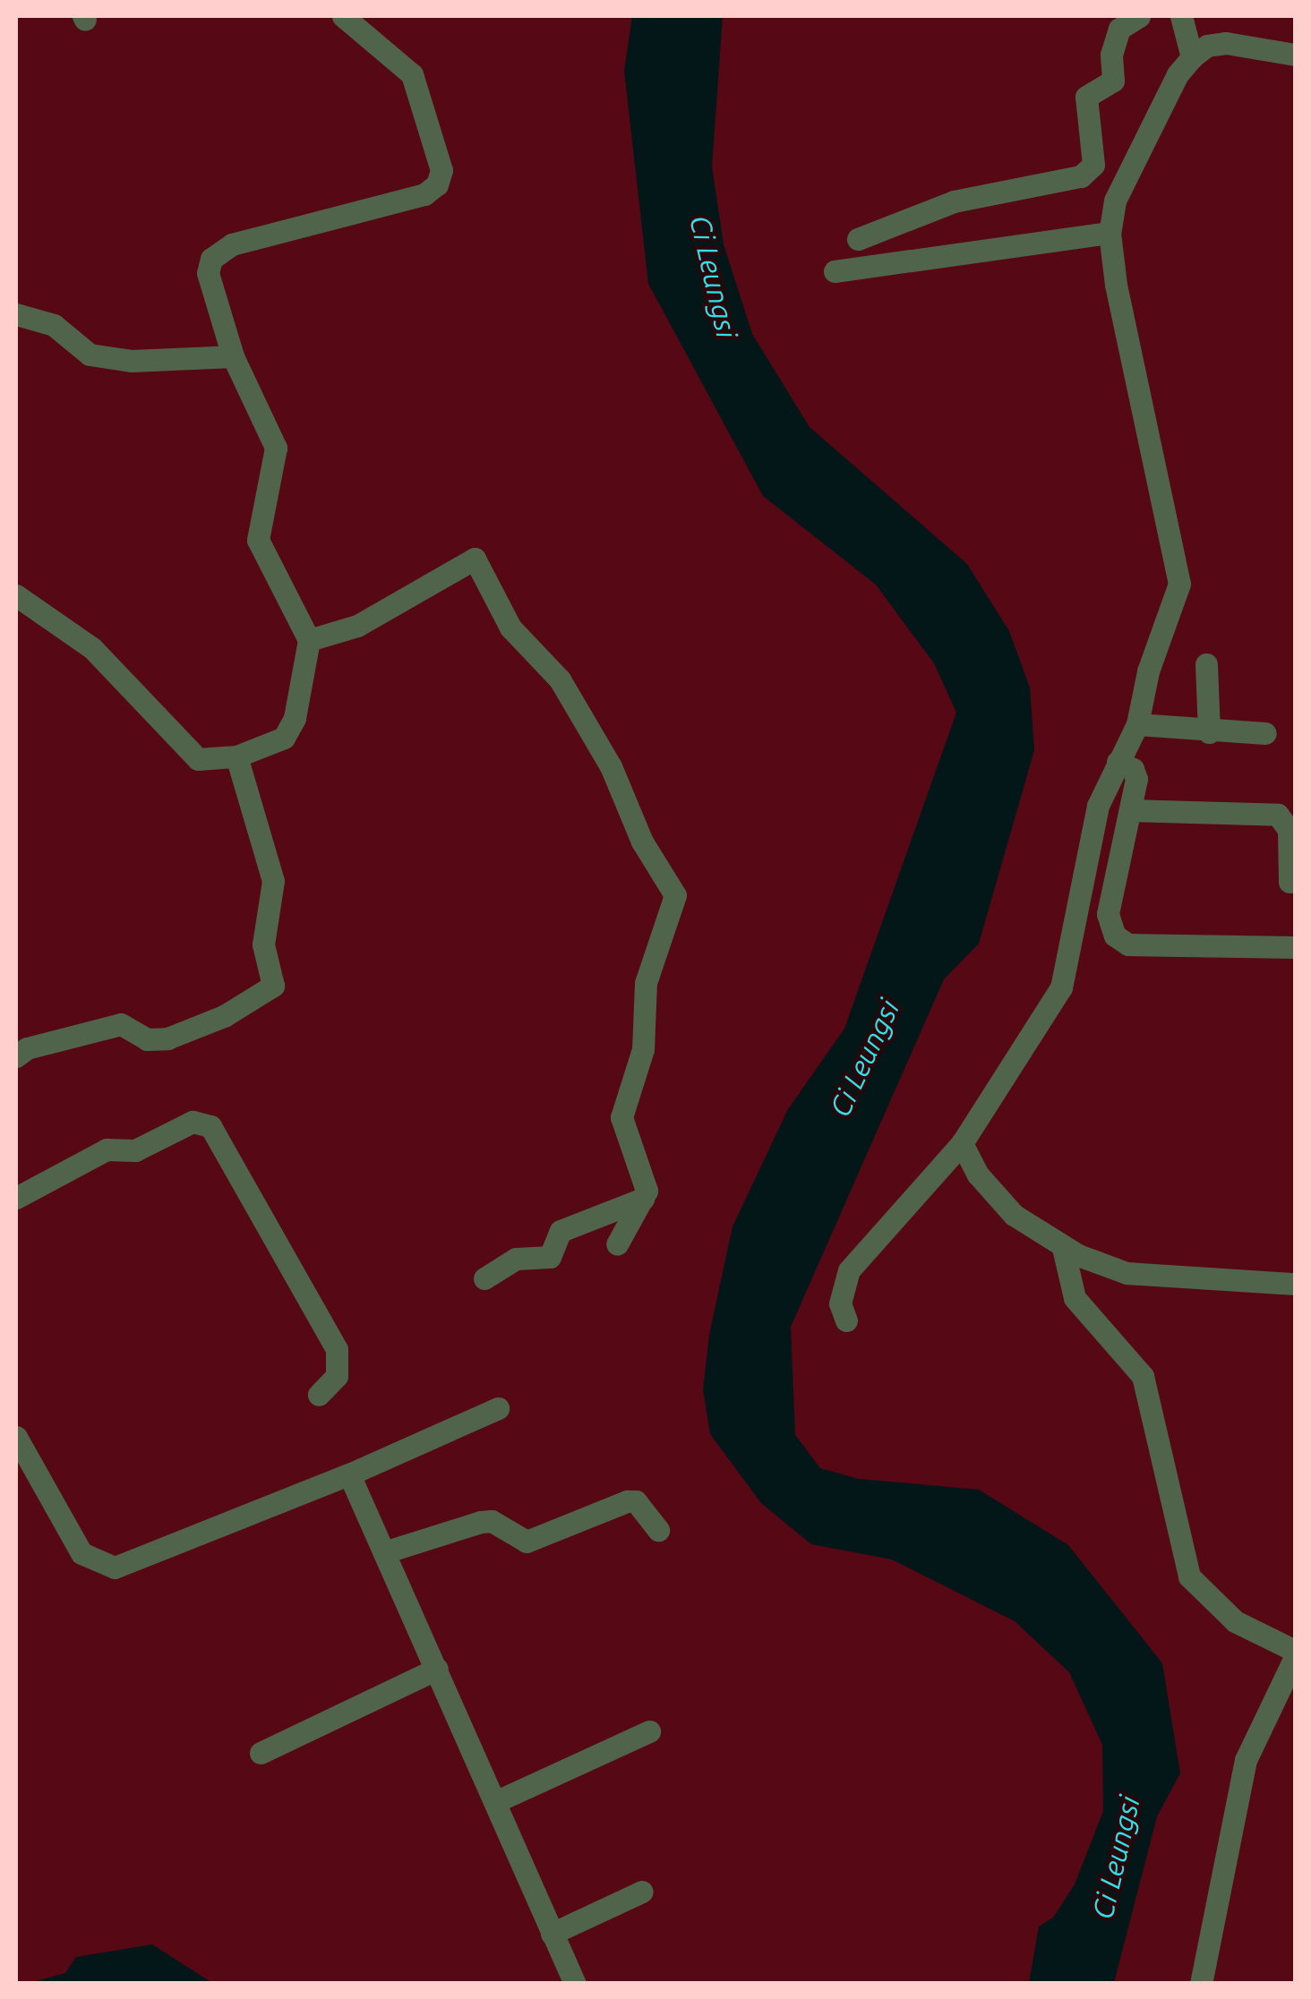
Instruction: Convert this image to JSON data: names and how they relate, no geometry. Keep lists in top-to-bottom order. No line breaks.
{"water":["Ci Leungsi"]}
